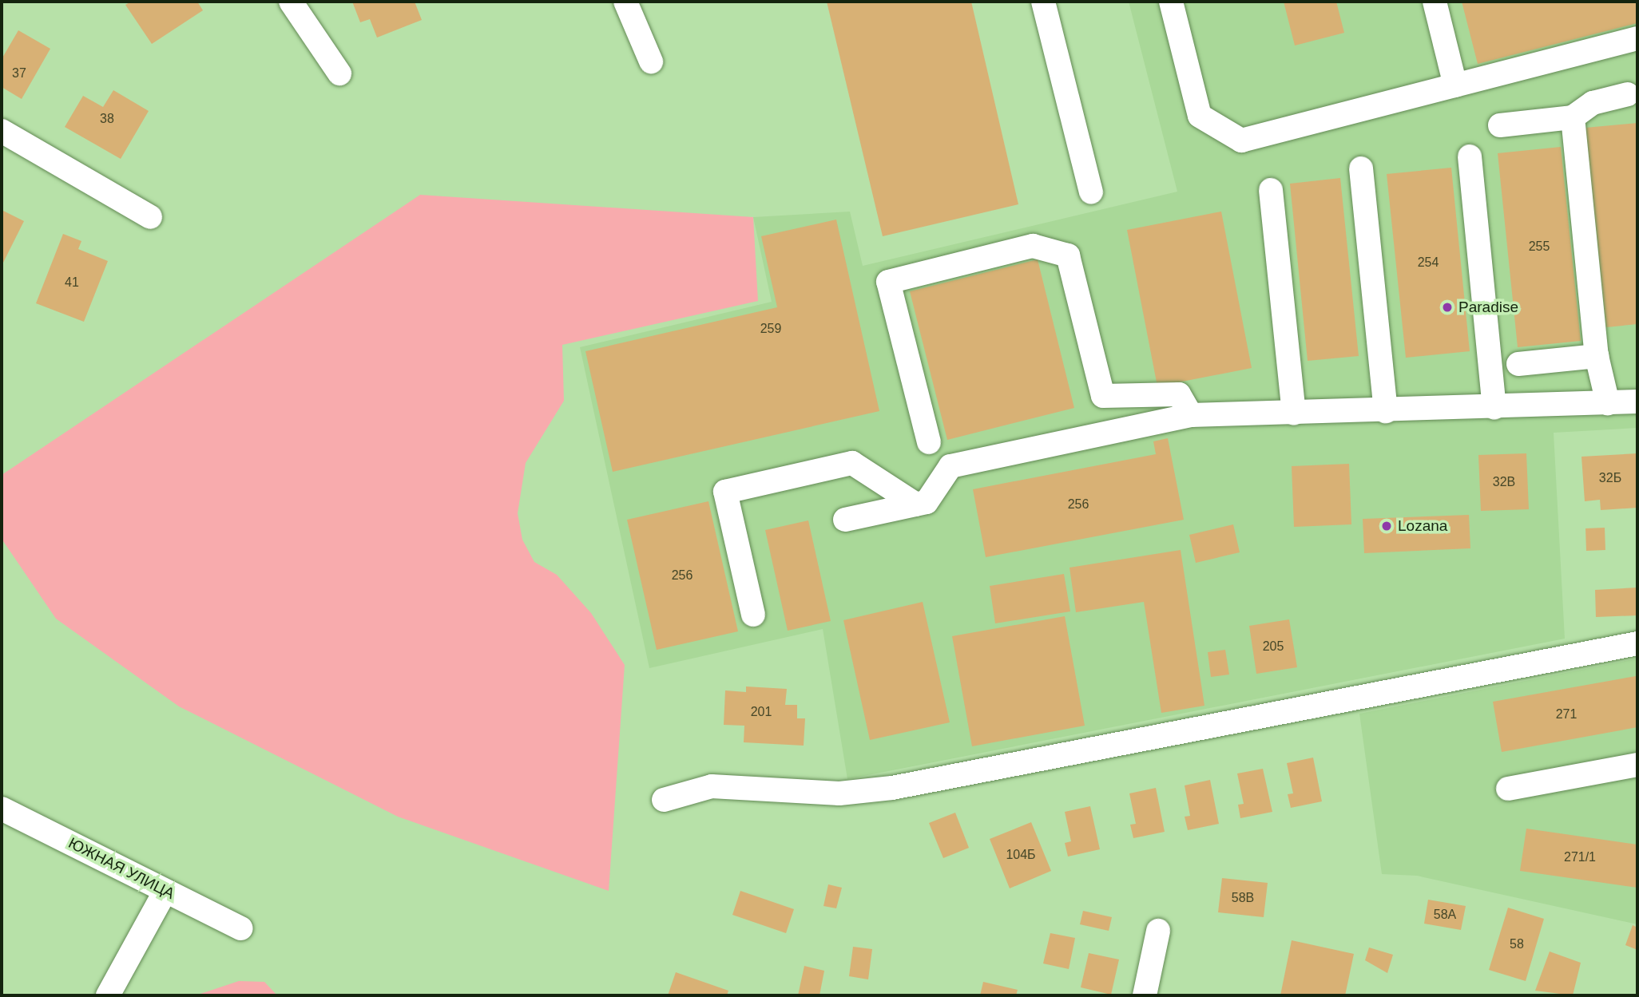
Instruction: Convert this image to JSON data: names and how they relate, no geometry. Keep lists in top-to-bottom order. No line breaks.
{"streets":{"street":["ЮЖНАЯ УЛИЦА"]},"places":["Paradise","Lozana"],"house_numbers":["37","38","255","254","41","259","32Б","32В","256","256","205","201","271","104Б","271/1","58В","58А","58"]}
